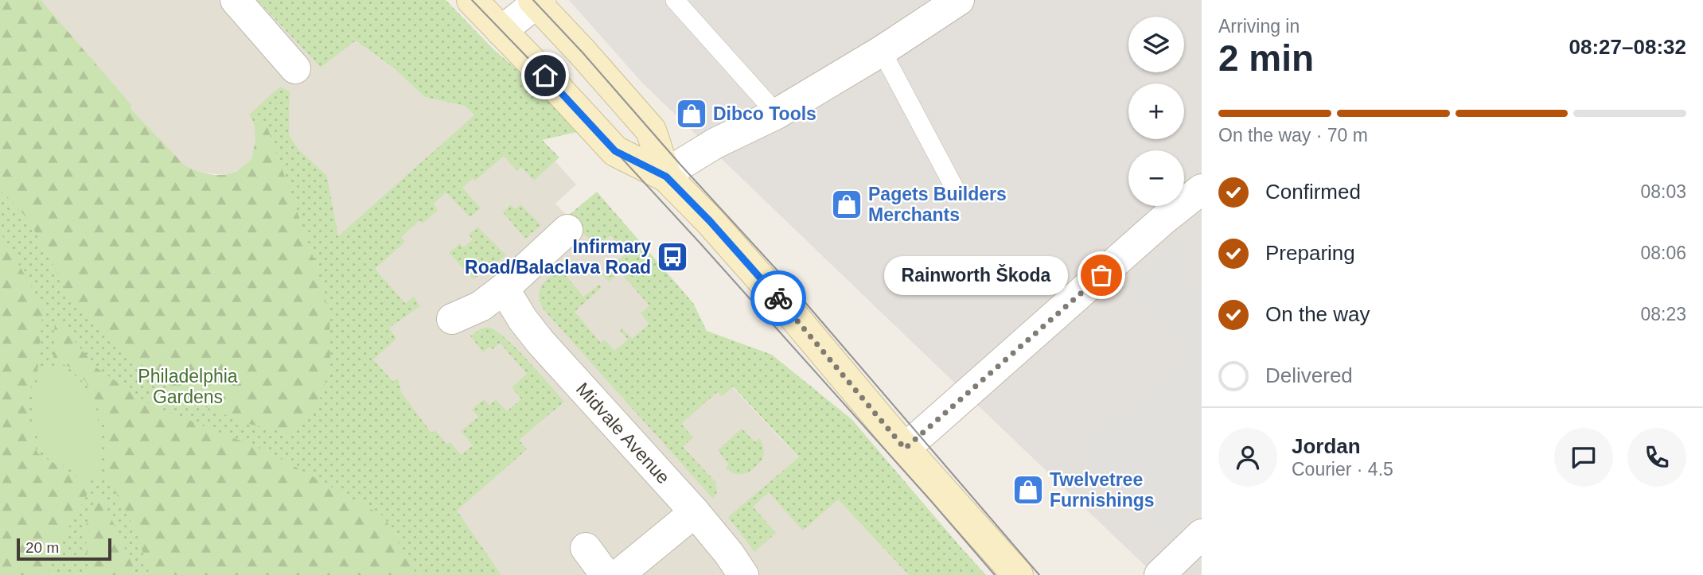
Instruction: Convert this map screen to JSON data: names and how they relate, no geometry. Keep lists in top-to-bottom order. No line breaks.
{"streets":{"street":["Midvale Avenue"]},"parks":["Philadelphia Gardens"],"places":{"shop":["Dibco Tools","Pagets Builders Merchants","Twelvetree Furnishings"],"bus stop":["Infirmary Road/Balaclava Road"],"other":["Rainworth Škoda"]},"scale_bar":"20 m","page":{"heading":["2 min","Arriving in","08:27–08:32"],"panel":["Jordan","Courier · 4.5"],"map_buttons":["+","−"],"bar":"On the way · 70 m","list":[["Confirmed","08:03"],["Preparing","08:06"],["On the way","08:23"],"Delivered"],"bubble":"Rainworth Škoda","scale":"20 m"}}
